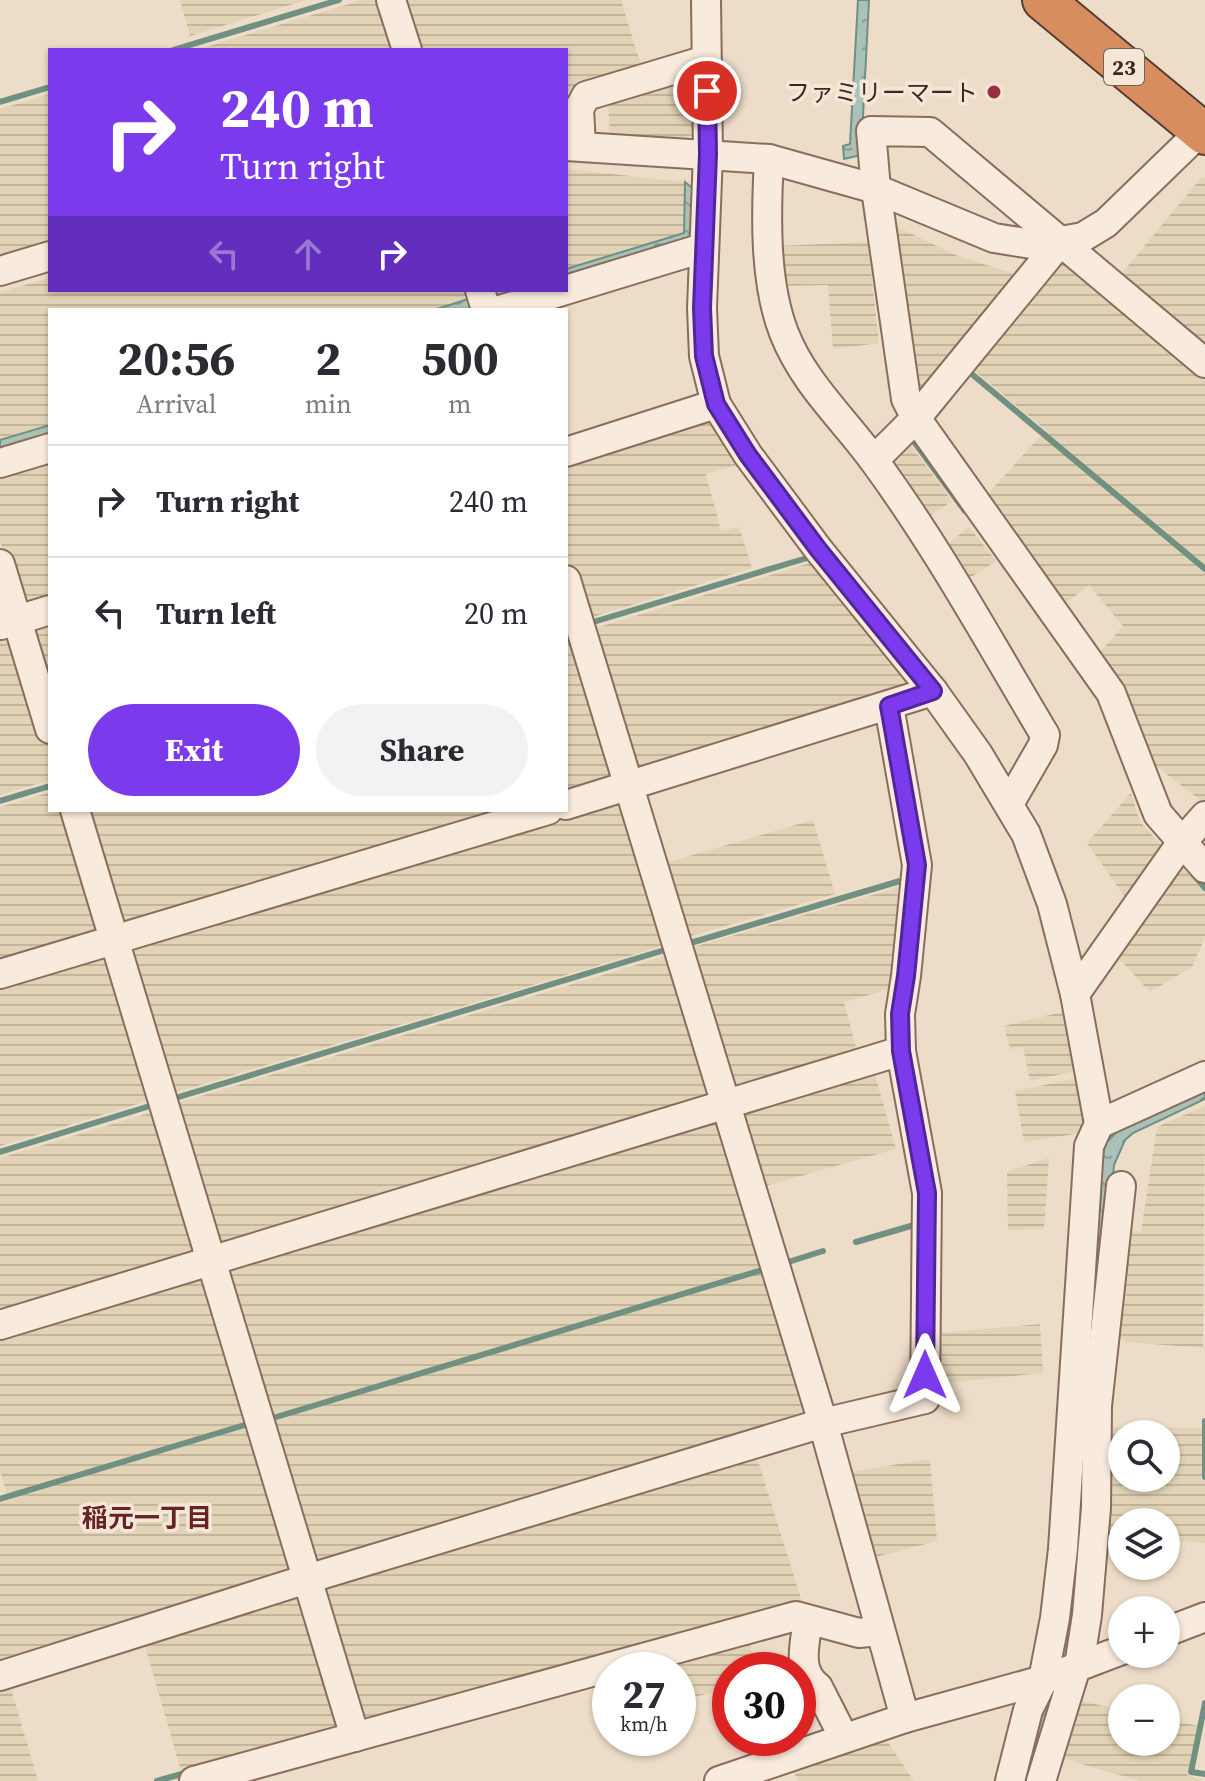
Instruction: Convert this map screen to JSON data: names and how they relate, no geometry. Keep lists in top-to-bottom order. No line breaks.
{"streets":{"highway":["23"]},"districts":["稲元一丁目"],"places":["ファミリーマート"],"page":{"turn":["240 m","Turn right"],"eta":["20:56","Arrival","2","min","500","m"],"list":[{"name":"Turn right","value":"240 m"},{"name":"Turn left","value":"20 m"}],"buttons":["Exit","Share"],"map_buttons":["+","−"],"speed":"27 km/h","limit":"30"}}
